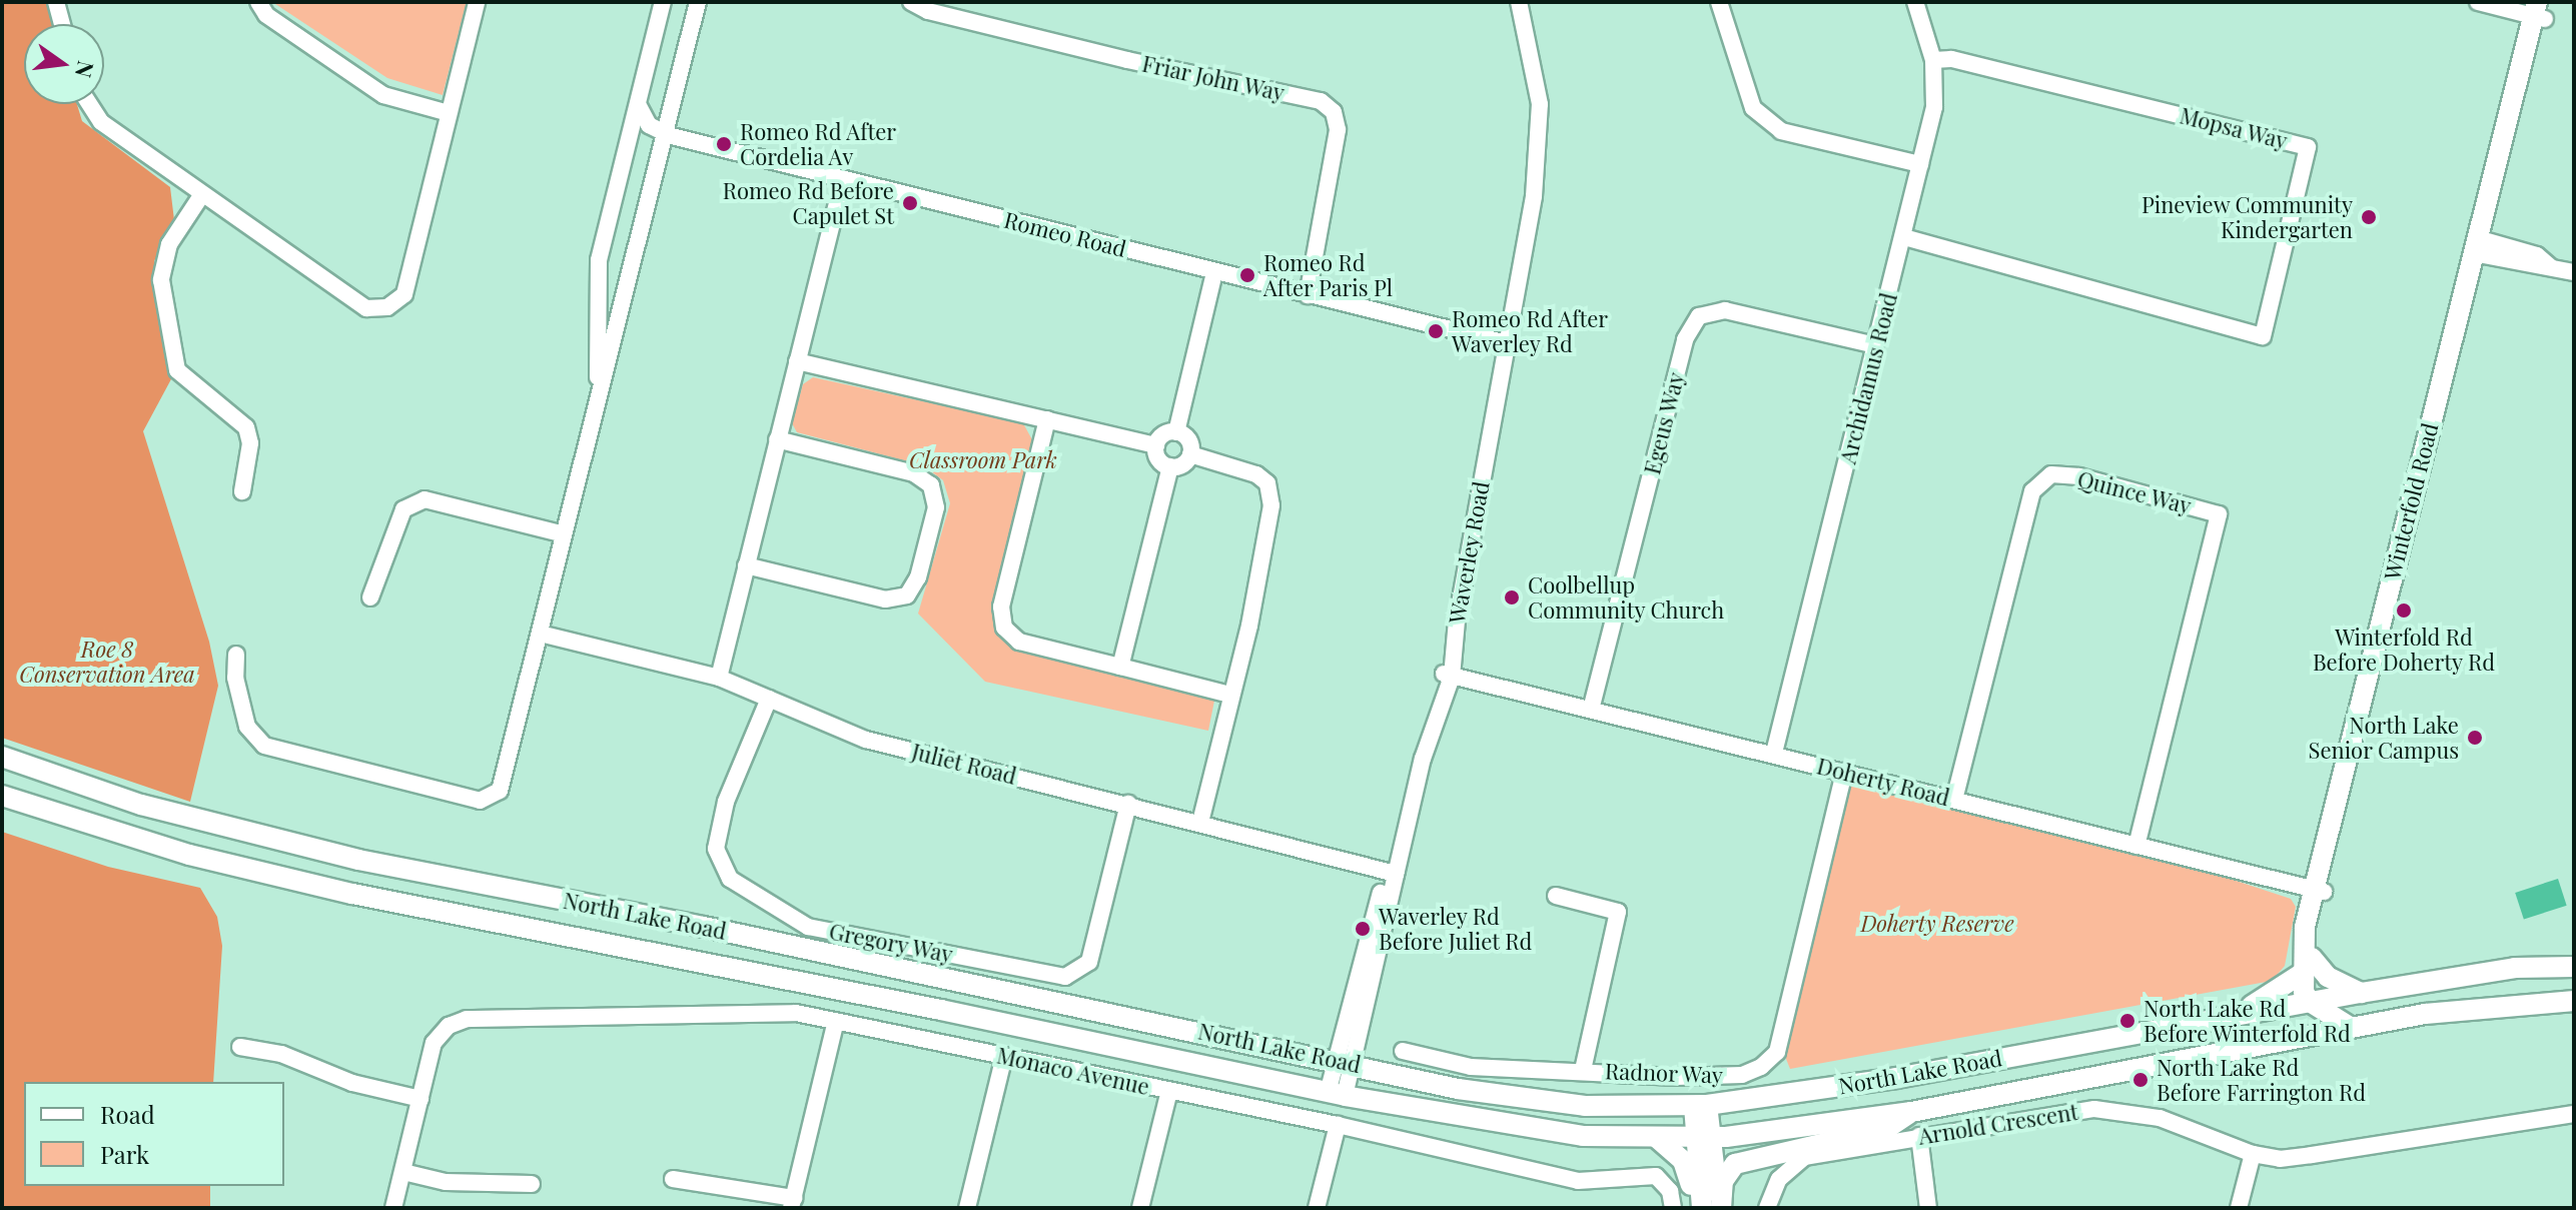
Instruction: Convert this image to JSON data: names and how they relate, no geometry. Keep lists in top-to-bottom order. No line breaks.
{"streets":{"main road":["Winterfold Road","North Lake Road"],"street":["Friar John Way","Mopsa Way","Romeo Road","Archidamus Road","Egeus Way","Quince Way","Waverley Road","Juliet Road","Doherty Road","Gregory Way","Monaco Avenue","Radnor Way","Arnold Crescent"]},"crossings":[["Friar John Way","Romeo Road"],["Mopsa Way","Archidamus Road"],["Romeo Road","Waverley Road"],["Archidamus Road","Egeus Way"],["Archidamus Road","Doherty Road"],["Egeus Way","Doherty Road"],["Quince Way","Doherty Road"],["Winterfold Road","Doherty Road"],["Winterfold Road","North Lake Road"],["Waverley Road","Juliet Road"],["Waverley Road","Doherty Road"],["Waverley Road","North Lake Road"],["Juliet Road","Gregory Way"],["Doherty Road","Radnor Way"]],"parks":["Classroom Park","Roe 8 Conservation Area","Doherty Reserve"],"places":["Romeo Rd After Cordelia Av","Romeo Rd Before Capulet St","Pineview Community Kindergarten","Romeo Rd After Paris Pl","Romeo Rd After Waverley Rd","Coolbellup Community Church","Winterfold Rd Before Doherty Rd","North Lake Senior Campus","Waverley Rd Before Juliet Rd","North Lake Rd Before Winterfold Rd","North Lake Rd Before Farrington Rd"],"legend":["Road","Park"],"north":"right"}
